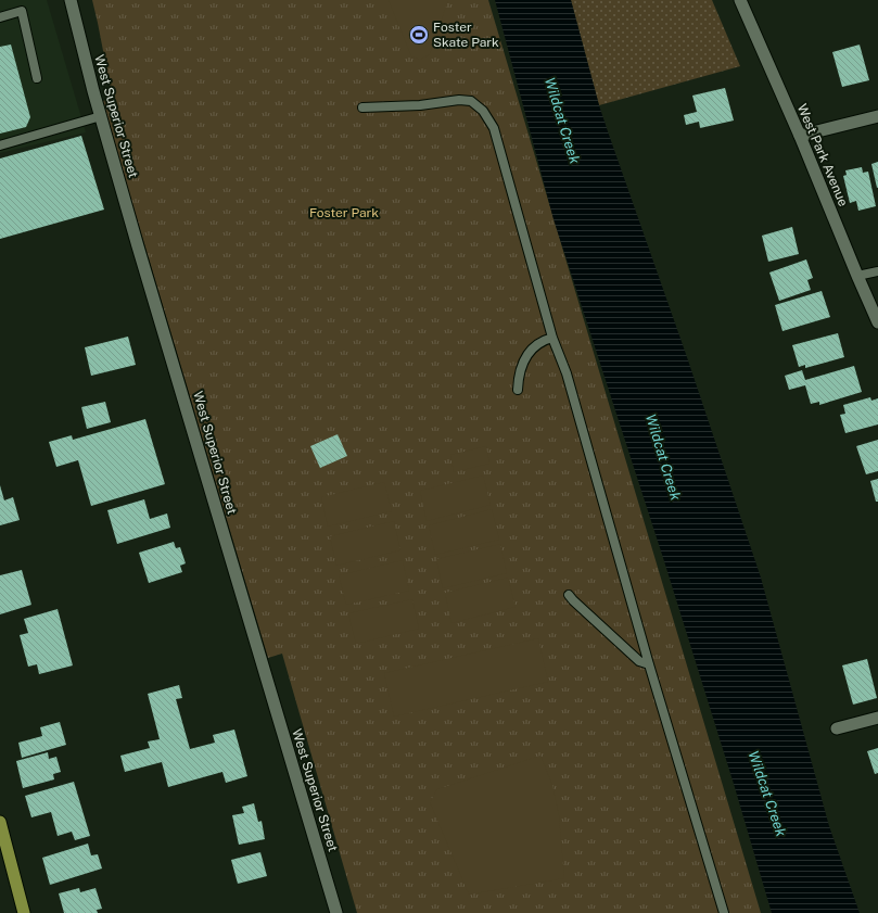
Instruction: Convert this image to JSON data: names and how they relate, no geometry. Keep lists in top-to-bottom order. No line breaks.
{"streets":{"street":["West Superior Street","West Park Avenue"]},"water":["Wildcat Creek"],"parks":["Foster Park"],"places":{"sports":["Foster Skate Park"]}}
